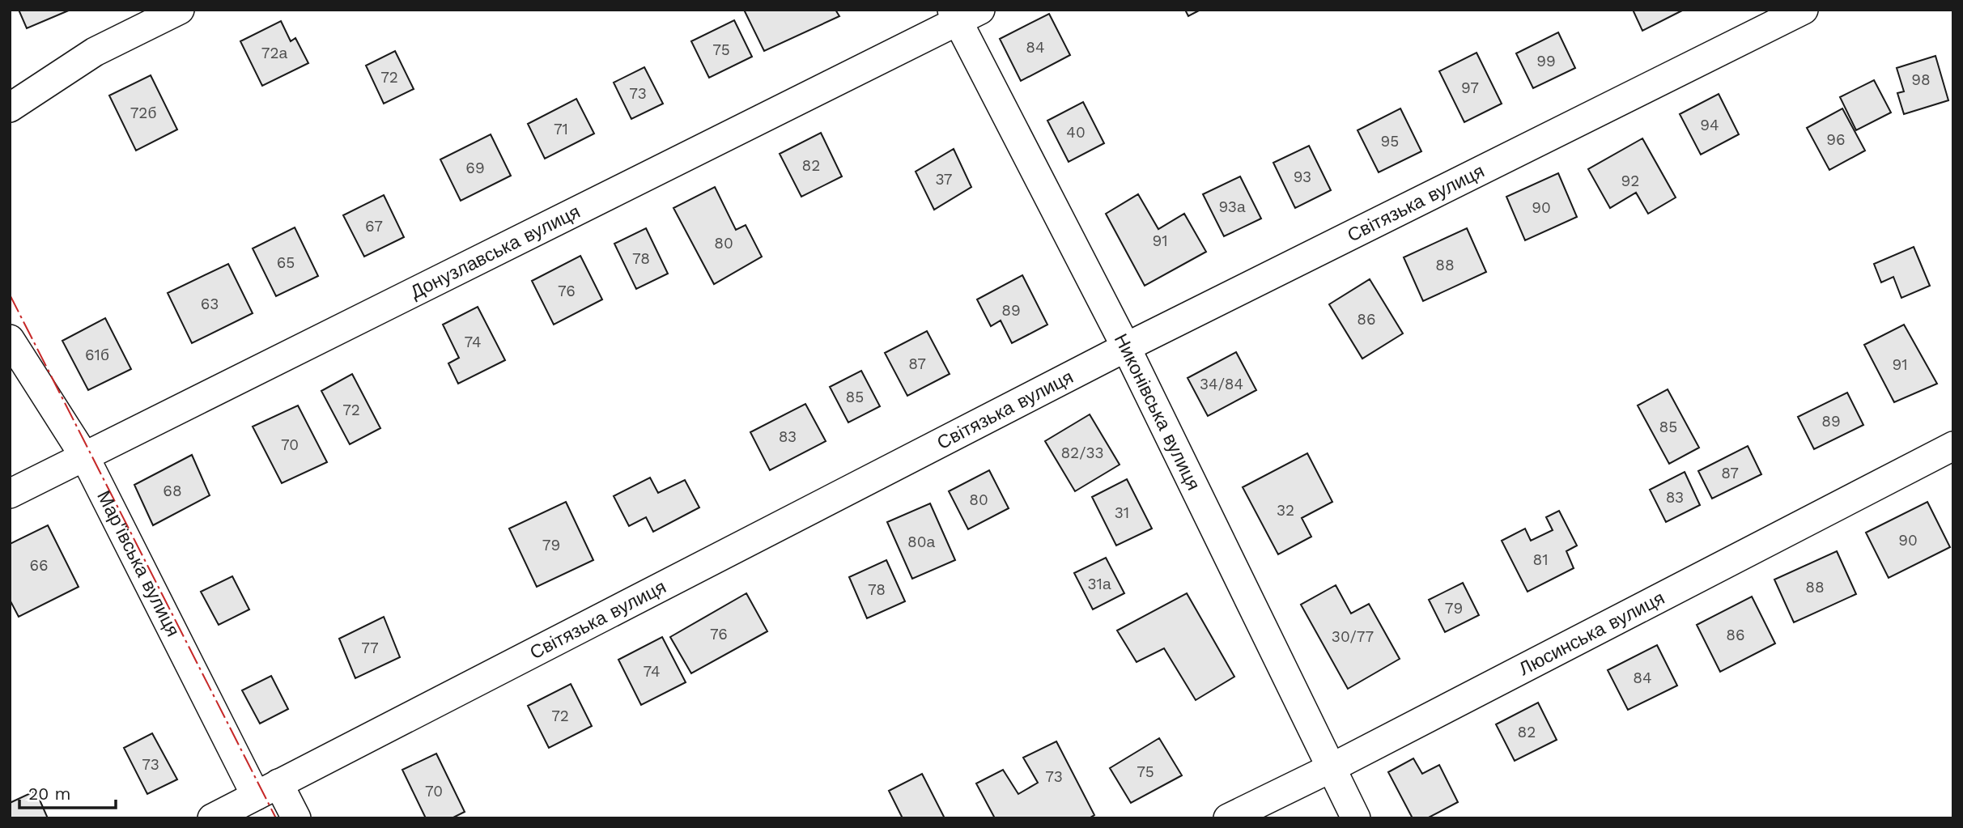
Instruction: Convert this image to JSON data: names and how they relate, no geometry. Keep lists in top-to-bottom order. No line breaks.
{"streets":{"street":["Світязька вулиця","Донузлавська вулиця","Никонівська вулиця","Мар'ївська вулиця","Люсинська вулиця"]},"crossings":[["Світязька вулиця","Никонівська вулиця"],["Світязька вулиця","Мар'ївська вулиця"],["Донузлавська вулиця","Никонівська вулиця"],["Донузлавська вулиця","Мар'ївська вулиця"],["Никонівська вулиця","Люсинська вулиця"]],"house_numbers":["84","75","72а","99","72","98","97","73","72б","94","71","40","96","95","82","69","93","37","92","93а","90","67","91","80","78","65","88","76","63","89","86","74","61б","87","91","34/84","85","72","89","85","83","70","82/33","87","68","83","80","32","31","90","80а","79","81","66","31а","88","78","79","76","86","30/77","77","74","84","72","82","73","75","73","70"],"scale_bar":"20 m"}
